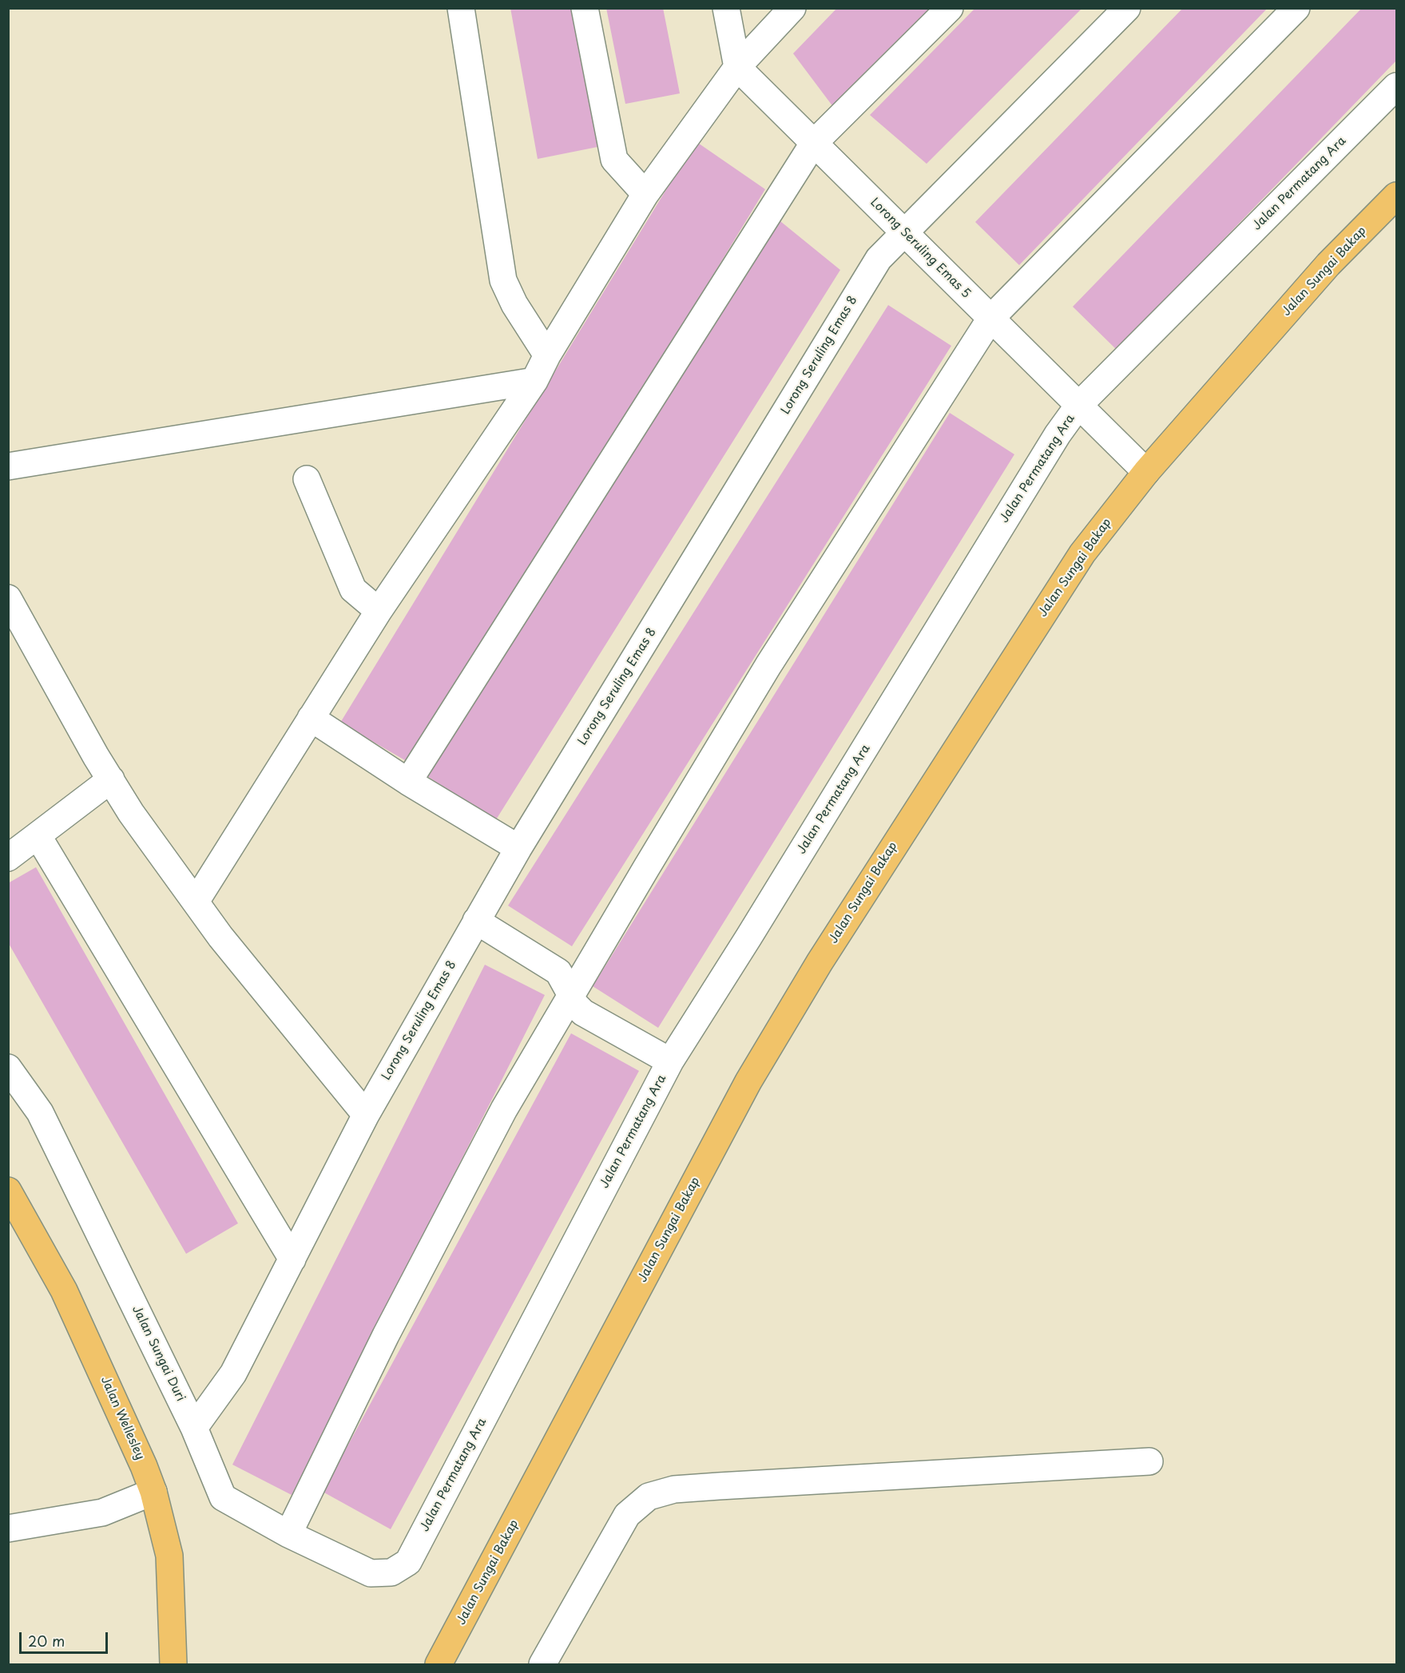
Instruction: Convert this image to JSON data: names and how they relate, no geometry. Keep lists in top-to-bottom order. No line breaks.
{"streets":{"main road":["Jalan Sungai Bakap","Jalan Wellesley"],"street":["Jalan Permatang Ara","Lorong Seruling Emas 5","Lorong Seruling Emas 8","Jalan Sungai Duri"]},"crossings":[["Jalan Permatang Ara","Lorong Seruling Emas 5"],["Jalan Permatang Ara","Jalan Sungai Duri"],["Lorong Seruling Emas 5","Jalan Sungai Bakap"],["Lorong Seruling Emas 5","Lorong Seruling Emas 8"],["Lorong Seruling Emas 8","Jalan Sungai Duri"]],"scale_bar":"20 m"}
